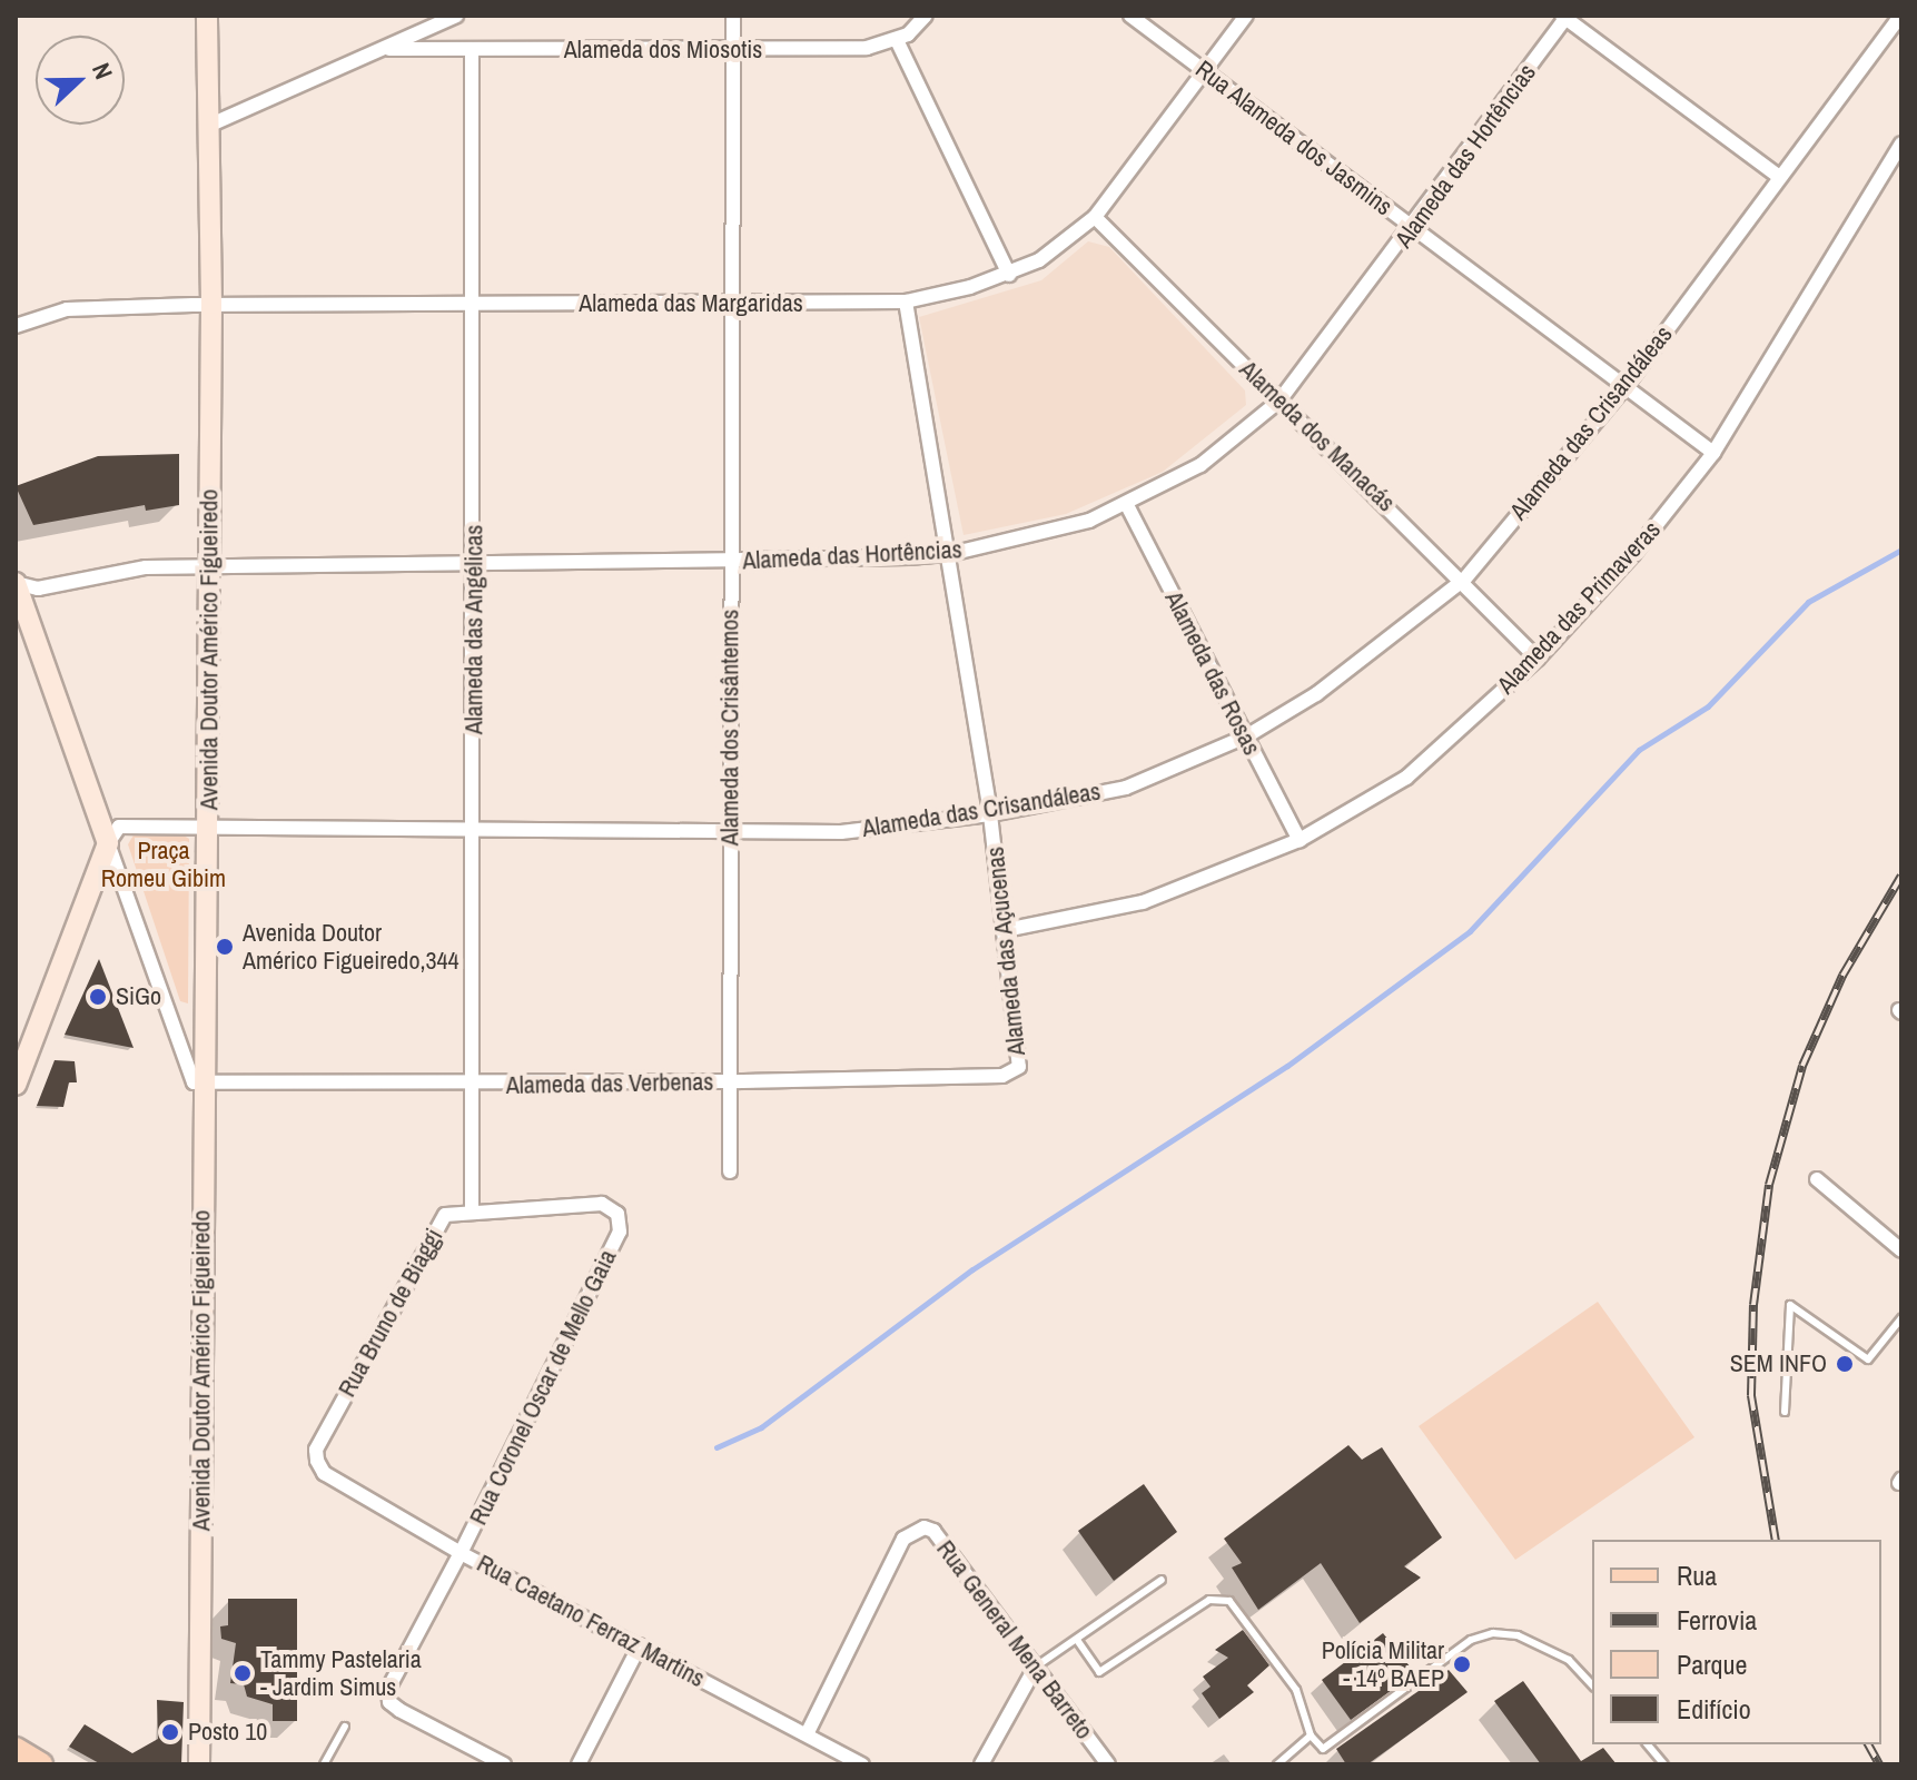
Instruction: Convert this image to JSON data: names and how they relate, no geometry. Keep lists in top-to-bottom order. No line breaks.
{"streets":{"main road":["Avenida Doutor Américo Figueiredo"],"street":["Alameda dos Miosotis","Rua Alameda dos Jasmins","Alameda das Hortências","Alameda das Margaridas","Alameda das Crisandáleas","Alameda dos Manacás","Alameda das Primaveras","Alameda das Angélicas","Alameda das Rosas","Alameda dos Crisântemos","Alameda das Açucenas","Alameda das Verbenas","Rua Bruno de Biaggi","Rua Coronel Oscar de Mello Gaia","Rua Caetano Ferraz Martins","Rua General Mena Barreto"]},"crossings":[["Alameda dos Miosotis","Alameda das Angélicas"],["Alameda dos Miosotis","Alameda dos Crisântemos"],["Rua Alameda dos Jasmins","Alameda das Hortências"],["Rua Alameda dos Jasmins","Alameda das Margaridas"],["Rua Alameda dos Jasmins","Alameda das Crisandáleas"],["Rua Alameda dos Jasmins","Alameda das Primaveras"],["Alameda das Hortências","Alameda dos Manacás"],["Alameda das Hortências","Alameda das Angélicas"],["Alameda das Hortências","Avenida Doutor Américo Figueiredo"],["Alameda das Hortências","Alameda das Rosas"],["Alameda das Hortências","Alameda dos Crisântemos"],["Alameda das Hortências","Alameda das Açucenas"],["Alameda das Margaridas","Alameda dos Manacás"],["Alameda das Margaridas","Alameda das Angélicas"],["Alameda das Margaridas","Avenida Doutor Américo Figueiredo"],["Alameda das Margaridas","Alameda dos Crisântemos"],["Alameda das Margaridas","Alameda das Açucenas"],["Alameda das Crisandáleas","Alameda dos Manacás"],["Alameda das Crisandáleas","Alameda das Angélicas"],["Alameda das Crisandáleas","Avenida Doutor Américo Figueiredo"],["Alameda das Crisandáleas","Alameda das Rosas"],["Alameda das Crisandáleas","Alameda dos Crisântemos"],["Alameda das Crisandáleas","Alameda das Açucenas"],["Alameda dos Manacás","Alameda das Primaveras"],["Alameda das Primaveras","Alameda das Rosas"],["Alameda das Primaveras","Alameda das Açucenas"],["Alameda das Angélicas","Alameda das Verbenas"],["Alameda das Angélicas","Rua Bruno de Biaggi"],["Avenida Doutor Américo Figueiredo","Alameda das Verbenas"],["Alameda dos Crisântemos","Alameda das Verbenas"],["Alameda das Açucenas","Alameda das Verbenas"],["Rua Bruno de Biaggi","Rua Coronel Oscar de Mello Gaia"],["Rua Bruno de Biaggi","Rua Caetano Ferraz Martins"],["Rua Coronel Oscar de Mello Gaia","Rua Caetano Ferraz Martins"],["Rua Caetano Ferraz Martins","Rua General Mena Barreto"]],"parks":["Praça Romeu Gibim"],"places":["Avenida Doutor Américo Figueiredo,344","SiGo","SEM INFO","Polícia Militar - 14º BAEP","Tammy Pastelaria - Jardim Simus","Posto 10"],"legend":["Rua","Ferrovia","Parque","Edifício"],"north":"right"}
